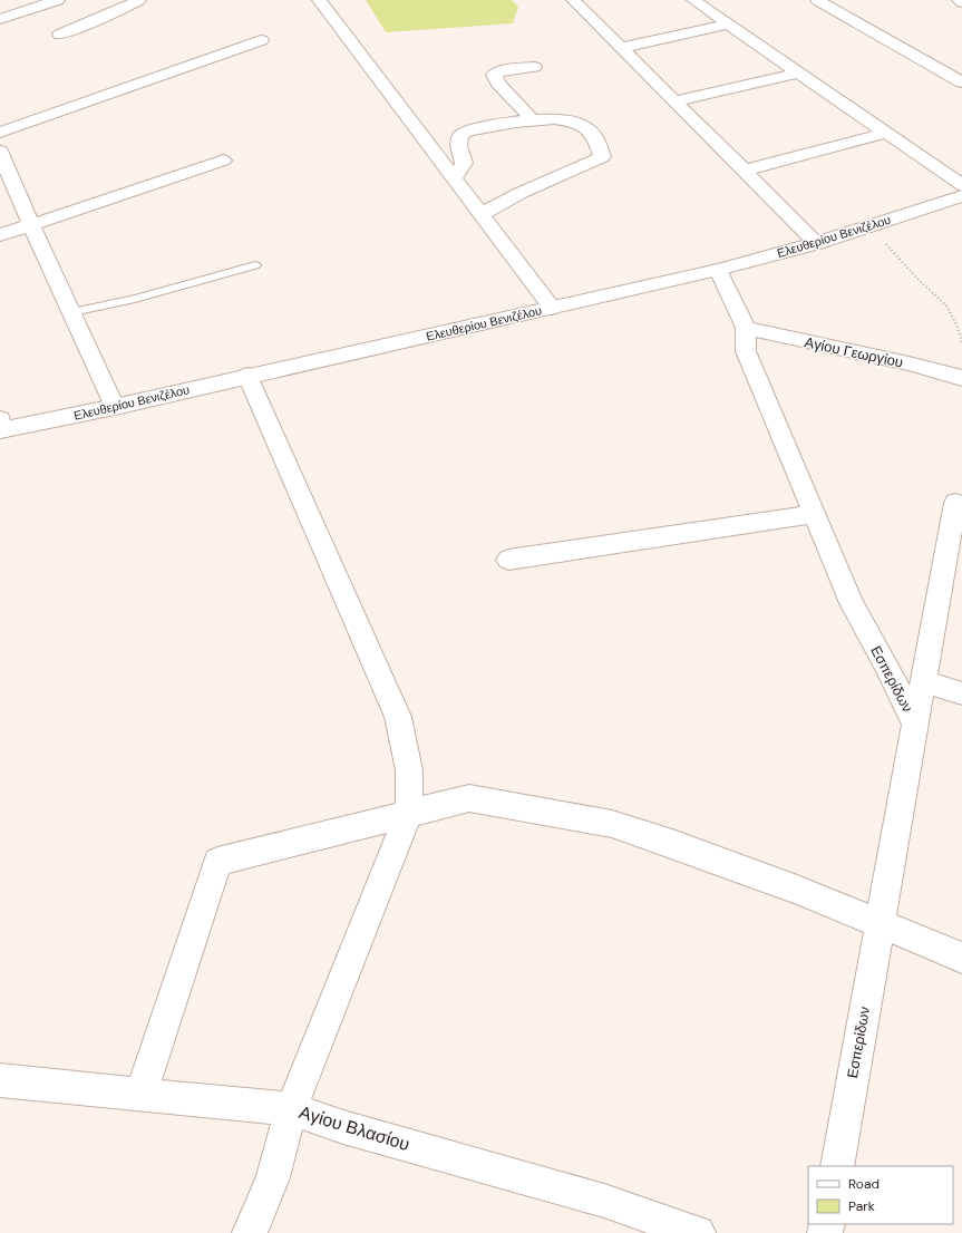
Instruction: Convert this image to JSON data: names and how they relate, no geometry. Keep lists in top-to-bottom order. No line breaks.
{"streets":{"street":["Ελευθερίου Βενιζέλου","Αγίου Γεωργίου","Εσπερίδων","Αγίου Βλασίου"]},"crossings":[["Ελευθερίου Βενιζέλου","Εσπερίδων"],["Αγίου Γεωργίου","Εσπερίδων"]],"legend":["Road","Park"]}
